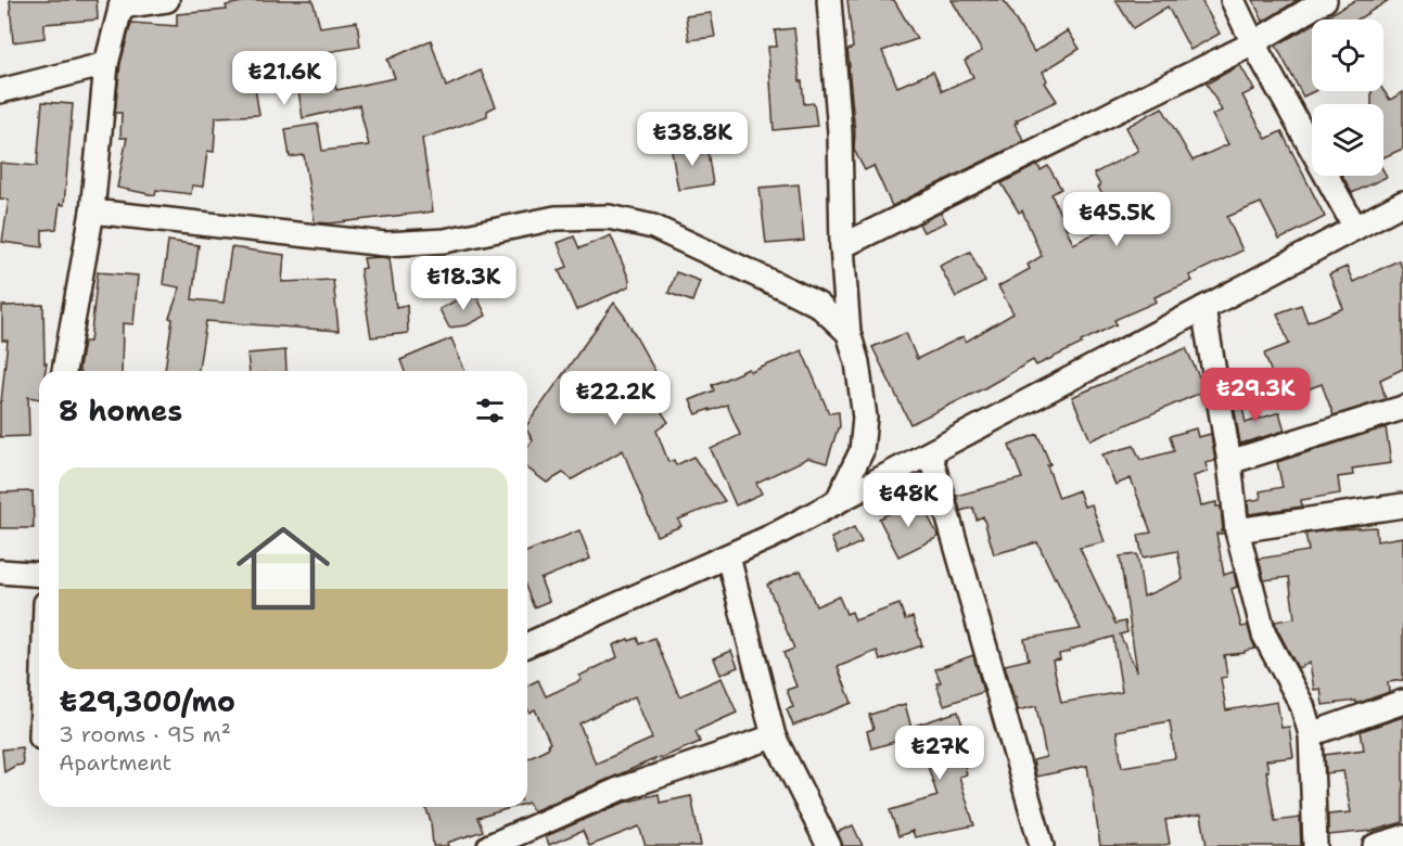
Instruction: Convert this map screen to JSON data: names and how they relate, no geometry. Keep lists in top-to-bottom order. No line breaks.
{"page":{"price":["₺21.6K","₺38.8K","₺45.5K","₺18.3K","₺29.3K","₺22.2K","₺48K","₺27K"],"heading":"8 homes","list":[{"name":"₺29,300/mo","note":"3 rooms · 95 m² · Apartment"}]}}
